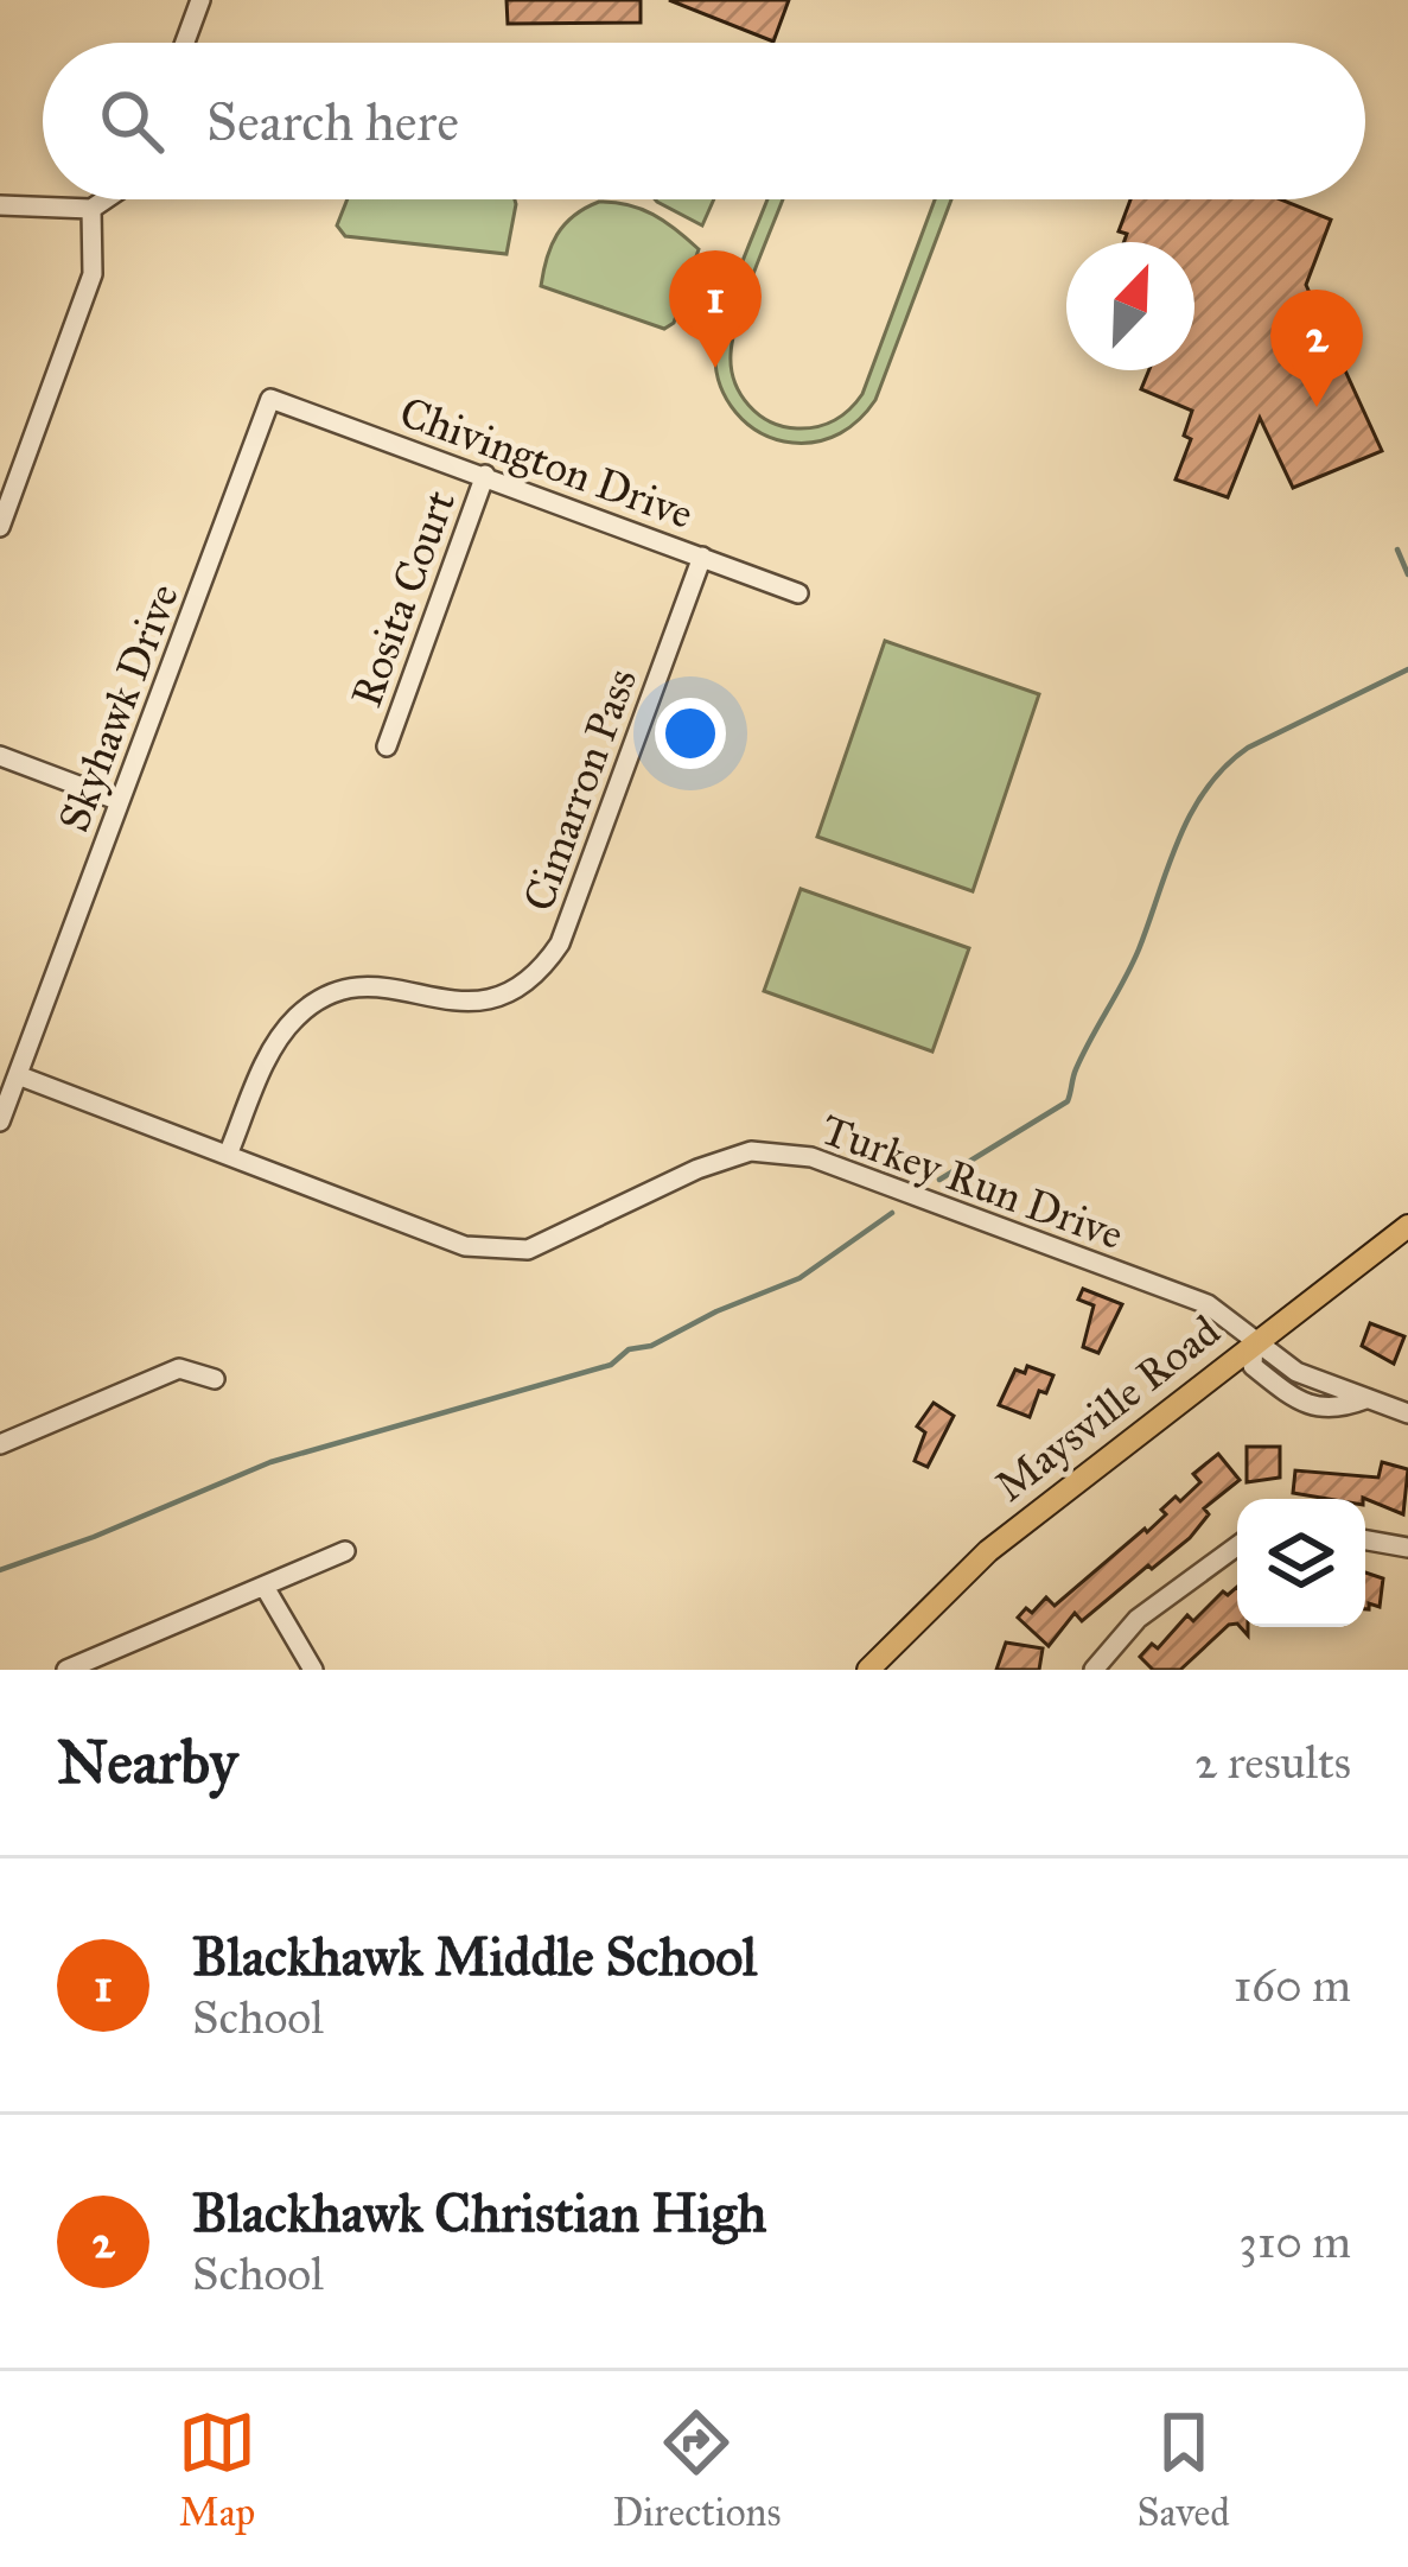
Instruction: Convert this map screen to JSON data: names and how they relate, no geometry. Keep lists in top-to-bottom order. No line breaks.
{"streets":{"main road":["Maysville Road"],"street":["Chivington Drive","Rosita Court","Skyhawk Drive","Cimarron Pass","Turkey Run Drive"]},"crossings":[["Chivington Drive","Rosita Court"],["Chivington Drive","Skyhawk Drive"],["Chivington Drive","Cimarron Pass"],["Skyhawk Drive","Turkey Run Drive"],["Cimarron Pass","Turkey Run Drive"],["Turkey Run Drive","Maysville Road"]],"north":"top right","page":{"search":"Search here","pins":["1","2"],"heading":["Nearby","2 results"],"list":[{"mark":"1","name":"Blackhawk Middle School","note":"School","value":"160 m"},{"mark":"2","name":"Blackhawk Christian High","note":"School","value":"310 m"}],"nav":["Map","Directions","Saved"]}}
